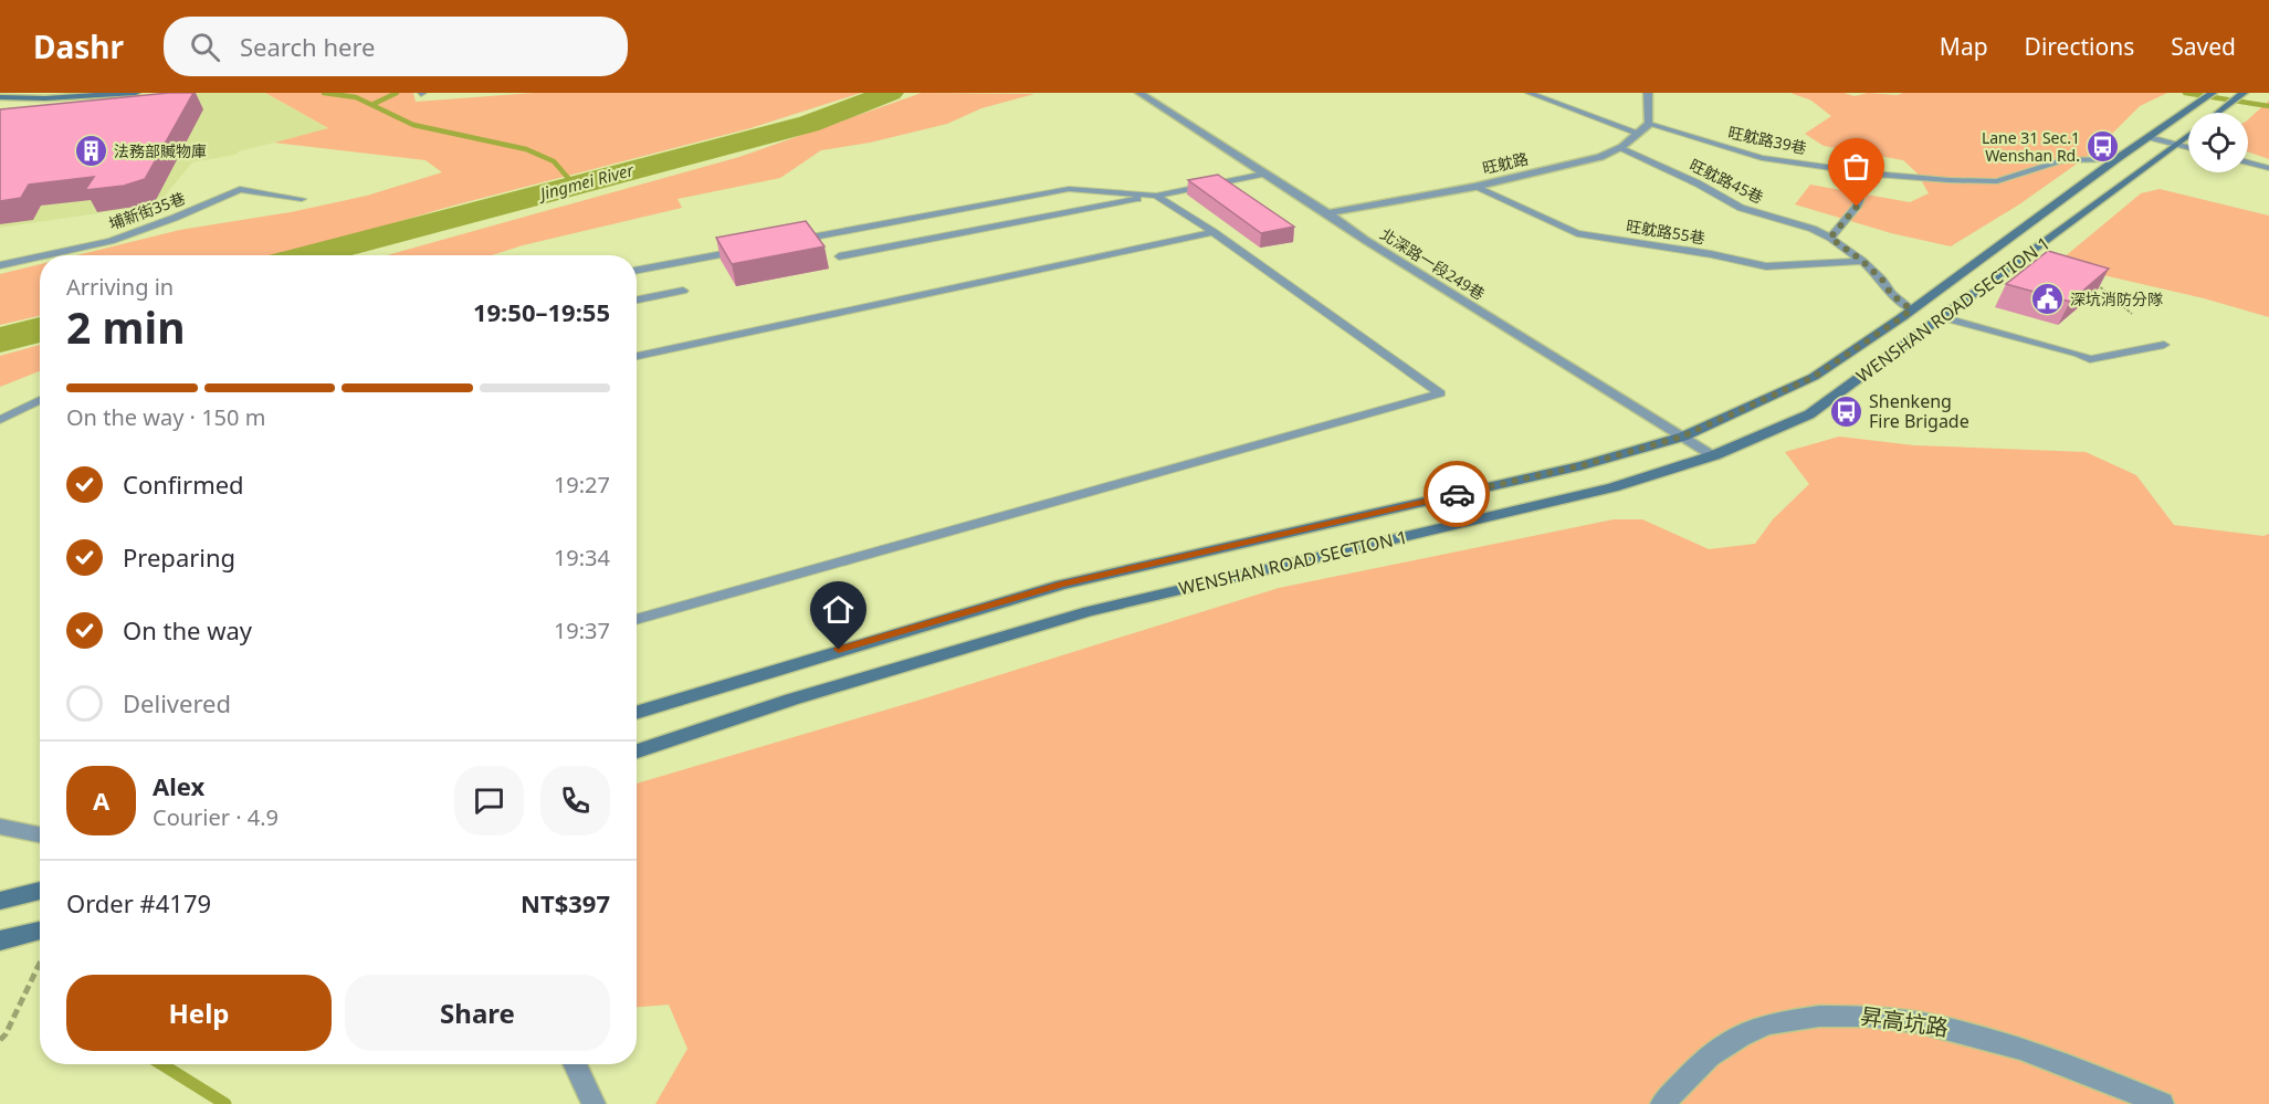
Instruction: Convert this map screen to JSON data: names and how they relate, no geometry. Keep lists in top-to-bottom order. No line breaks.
{"streets":{"main road":["WENSHAN ROAD SECTION 1"],"street":["旺躭路","北深路一段249巷","昇高坑路"],"lane":["旺躭路39巷","旺躭路45巷","埔新街35巷","旺躭路55巷"]},"crossings":[["旺躭路39巷","旺躭路"],["旺躭路39巷","WENSHAN ROAD SECTION 1"],["旺躭路","旺躭路45巷"],["旺躭路","旺躭路55巷"],["旺躭路","北深路一段249巷"],["旺躭路45巷","旺躭路55巷"],["旺躭路45巷","WENSHAN ROAD SECTION 1"],["北深路一段249巷","WENSHAN ROAD SECTION 1"]],"water":["Jingmei River"],"places":{"bus stop":["Lane 31 Sec.1 Wenshan Rd.","Shenkeng Fire Brigade"],"building":["法務部贓物庫"],"public building":["深坑消防分隊"]},"page":{"header":"Dashr","search":"Search here","nav":["Map","Directions","Saved"],"heading":["2 min","Arriving in","19:50–19:55"],"panel":["Alex","Courier · 4.9","Order #4179","NT$397"],"bar":"On the way · 150 m","list":[["Confirmed","19:27"],["Preparing","19:34"],["On the way","19:37"],"Delivered"],"round":"A","buttons":["Help","Share"]}}
